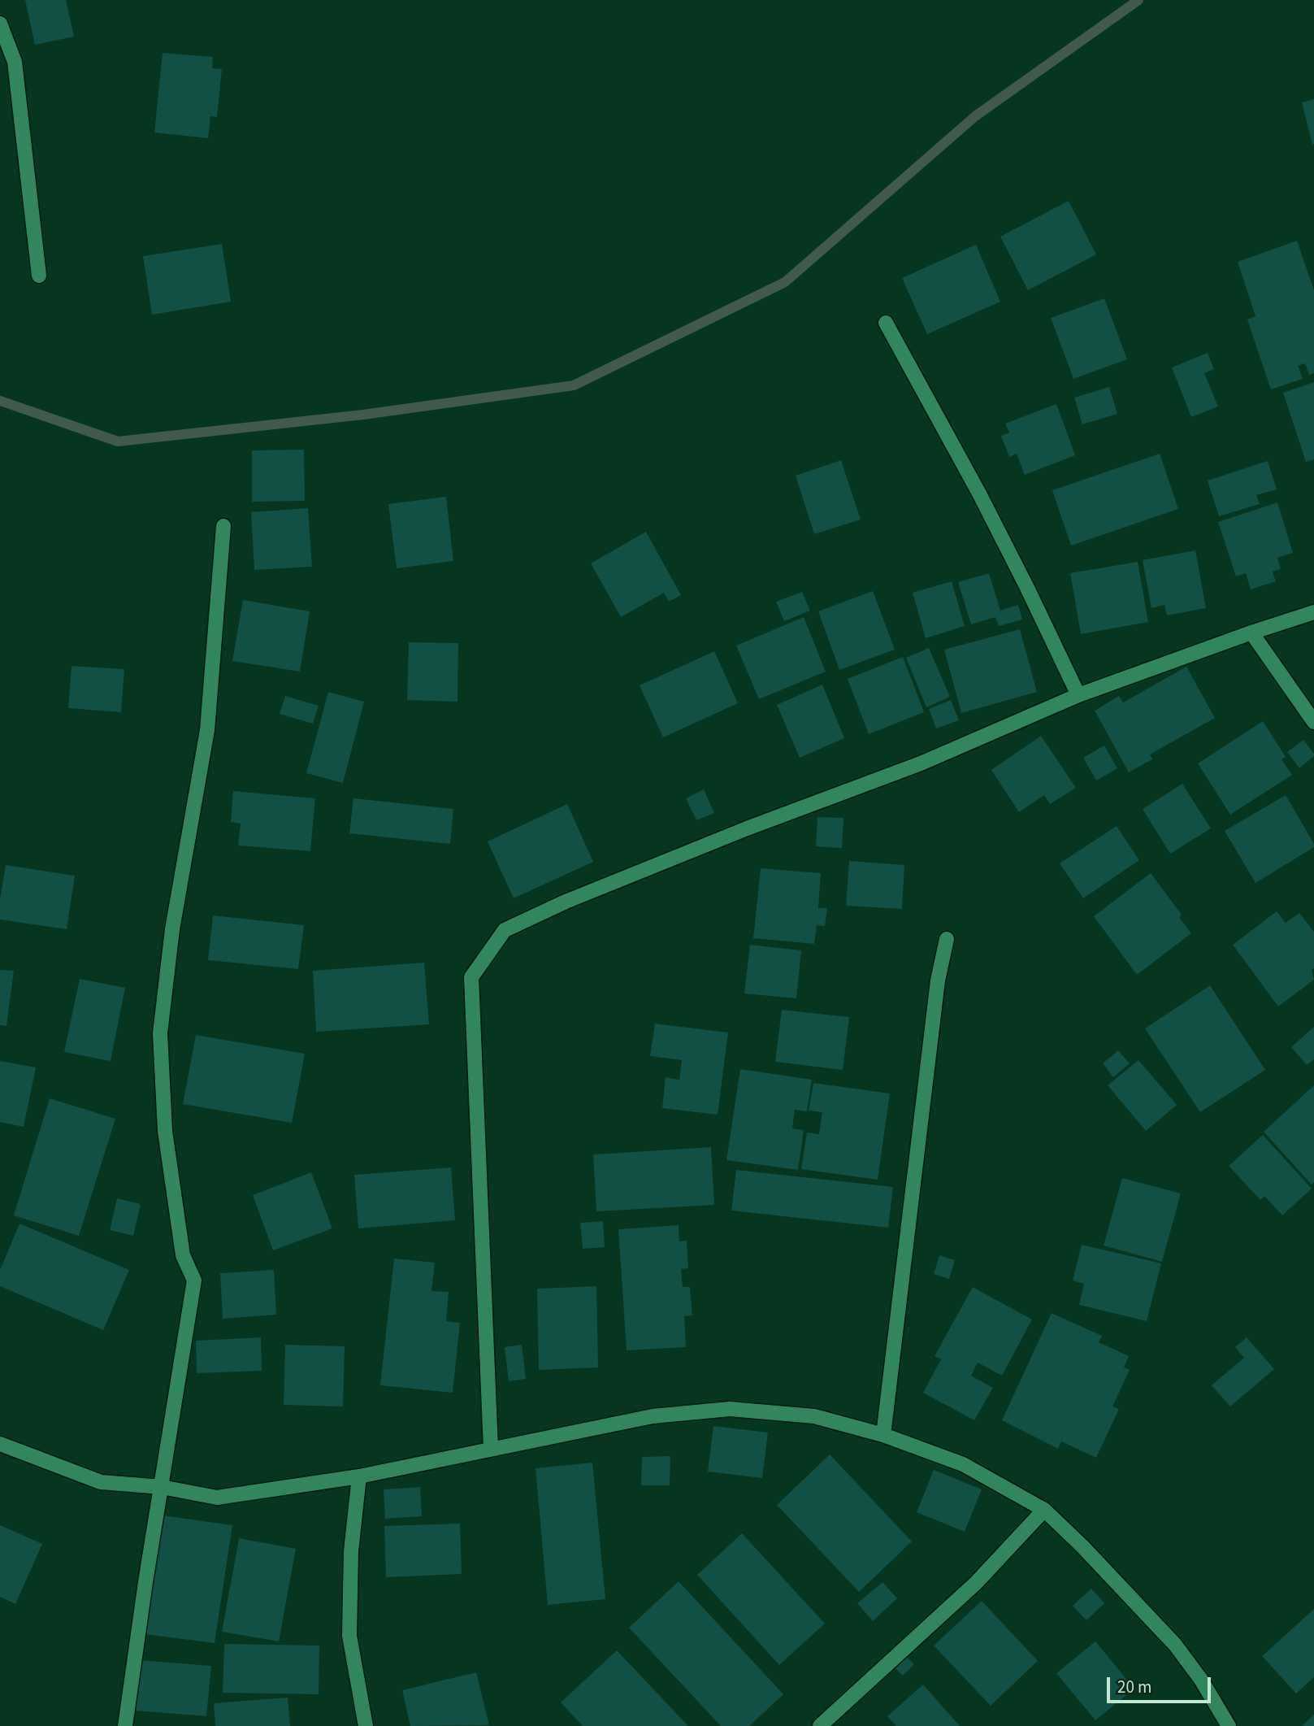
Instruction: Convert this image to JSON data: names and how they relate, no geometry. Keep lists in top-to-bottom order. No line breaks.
{"scale_bar":"20 m"}
